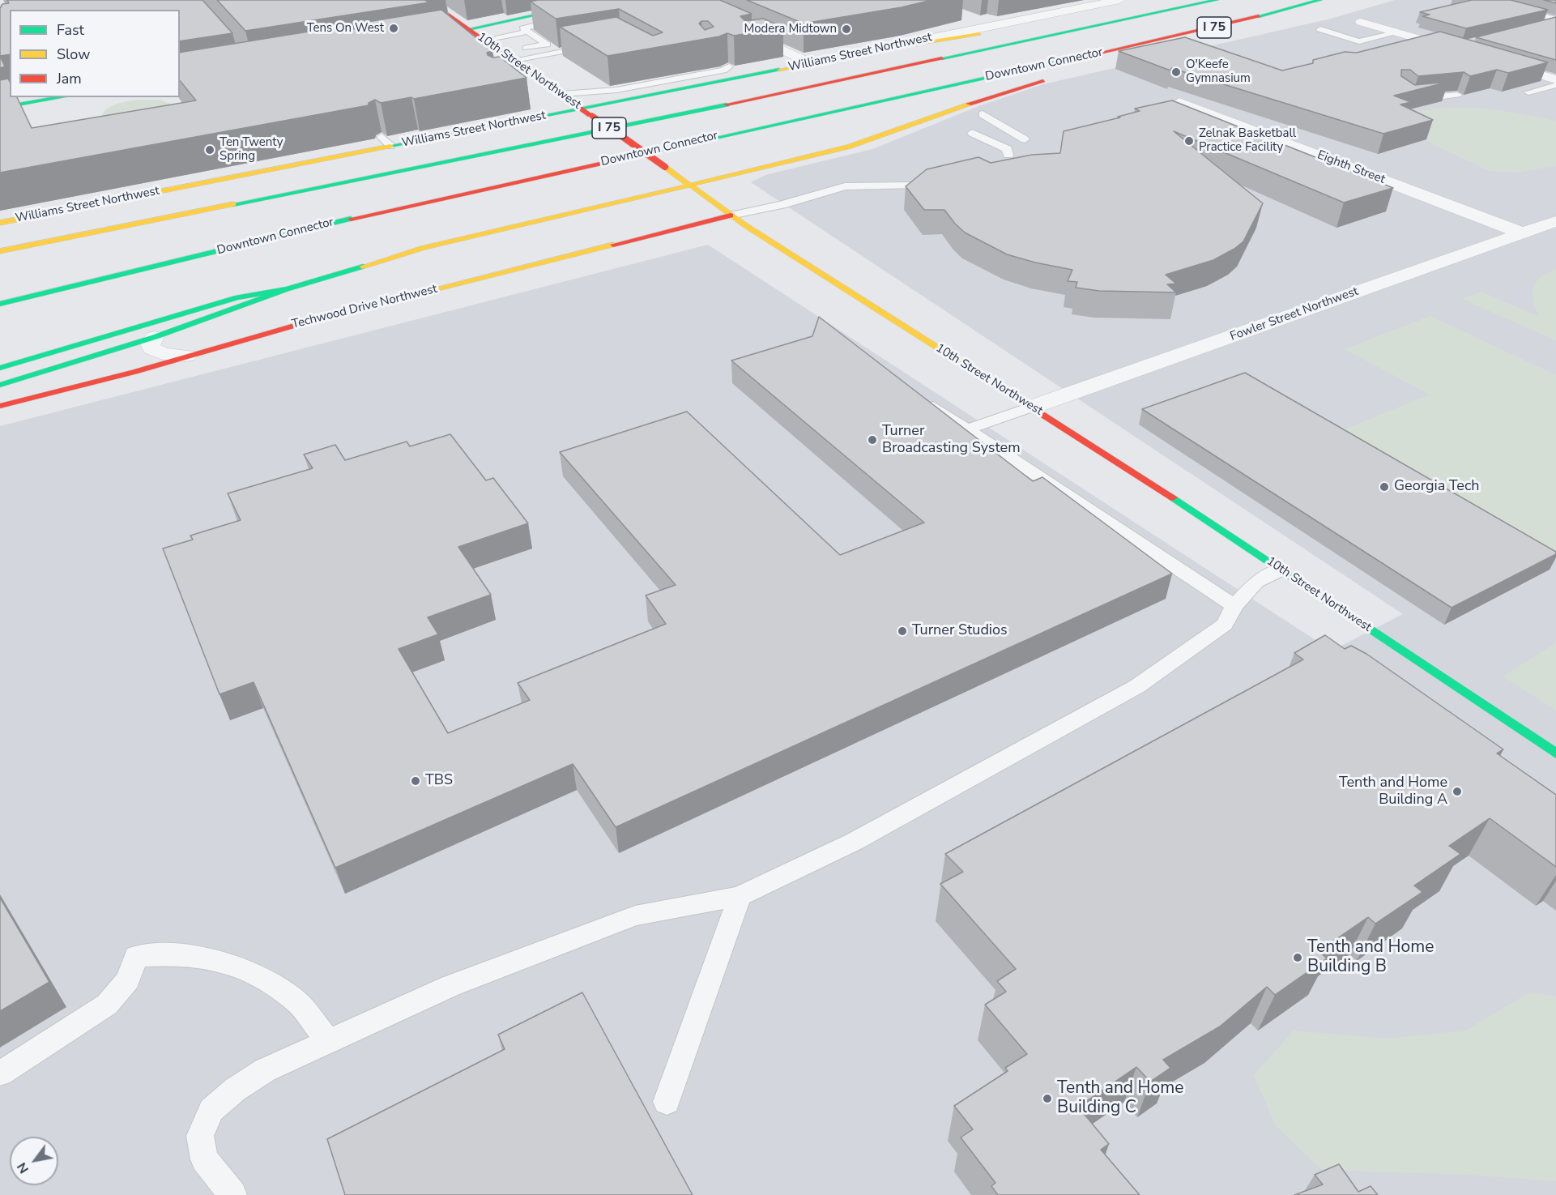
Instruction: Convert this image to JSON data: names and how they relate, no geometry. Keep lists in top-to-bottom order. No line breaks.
{"streets":{"main road":["I 75","Williams Street Northwest","Downtown Connector","10th Street Northwest","Techwood Drive Northwest"],"street":["Eighth Street","Fowler Street Northwest"]},"crossings":[["Williams Street Northwest","10th Street Northwest"],["10th Street Northwest","Techwood Drive Northwest"],["10th Street Northwest","Fowler Street Northwest"],["Eighth Street","Fowler Street Northwest"]],"places":["Tens On West","Modera Midtown","O'Keefe Gymnasium","Zelnak Basketball Practice Facility","Ten Twenty Spring","Turner Broadcasting System","Georgia Tech","Turner Studios","TBS","Tenth and Home Building A","Tenth and Home Building B","Tenth and Home Building C"],"legend":["Fast","Slow","Jam"],"north":"bottom left"}
